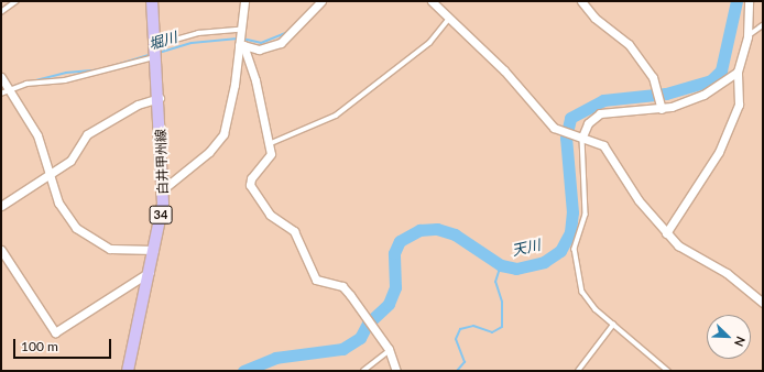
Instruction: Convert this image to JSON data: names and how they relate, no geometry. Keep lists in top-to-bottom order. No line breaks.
{"streets":{"main road":["白井甲州線","34"]},"water":["堀川","天川"],"scale_bar":"100 m","north":"bottom right"}
